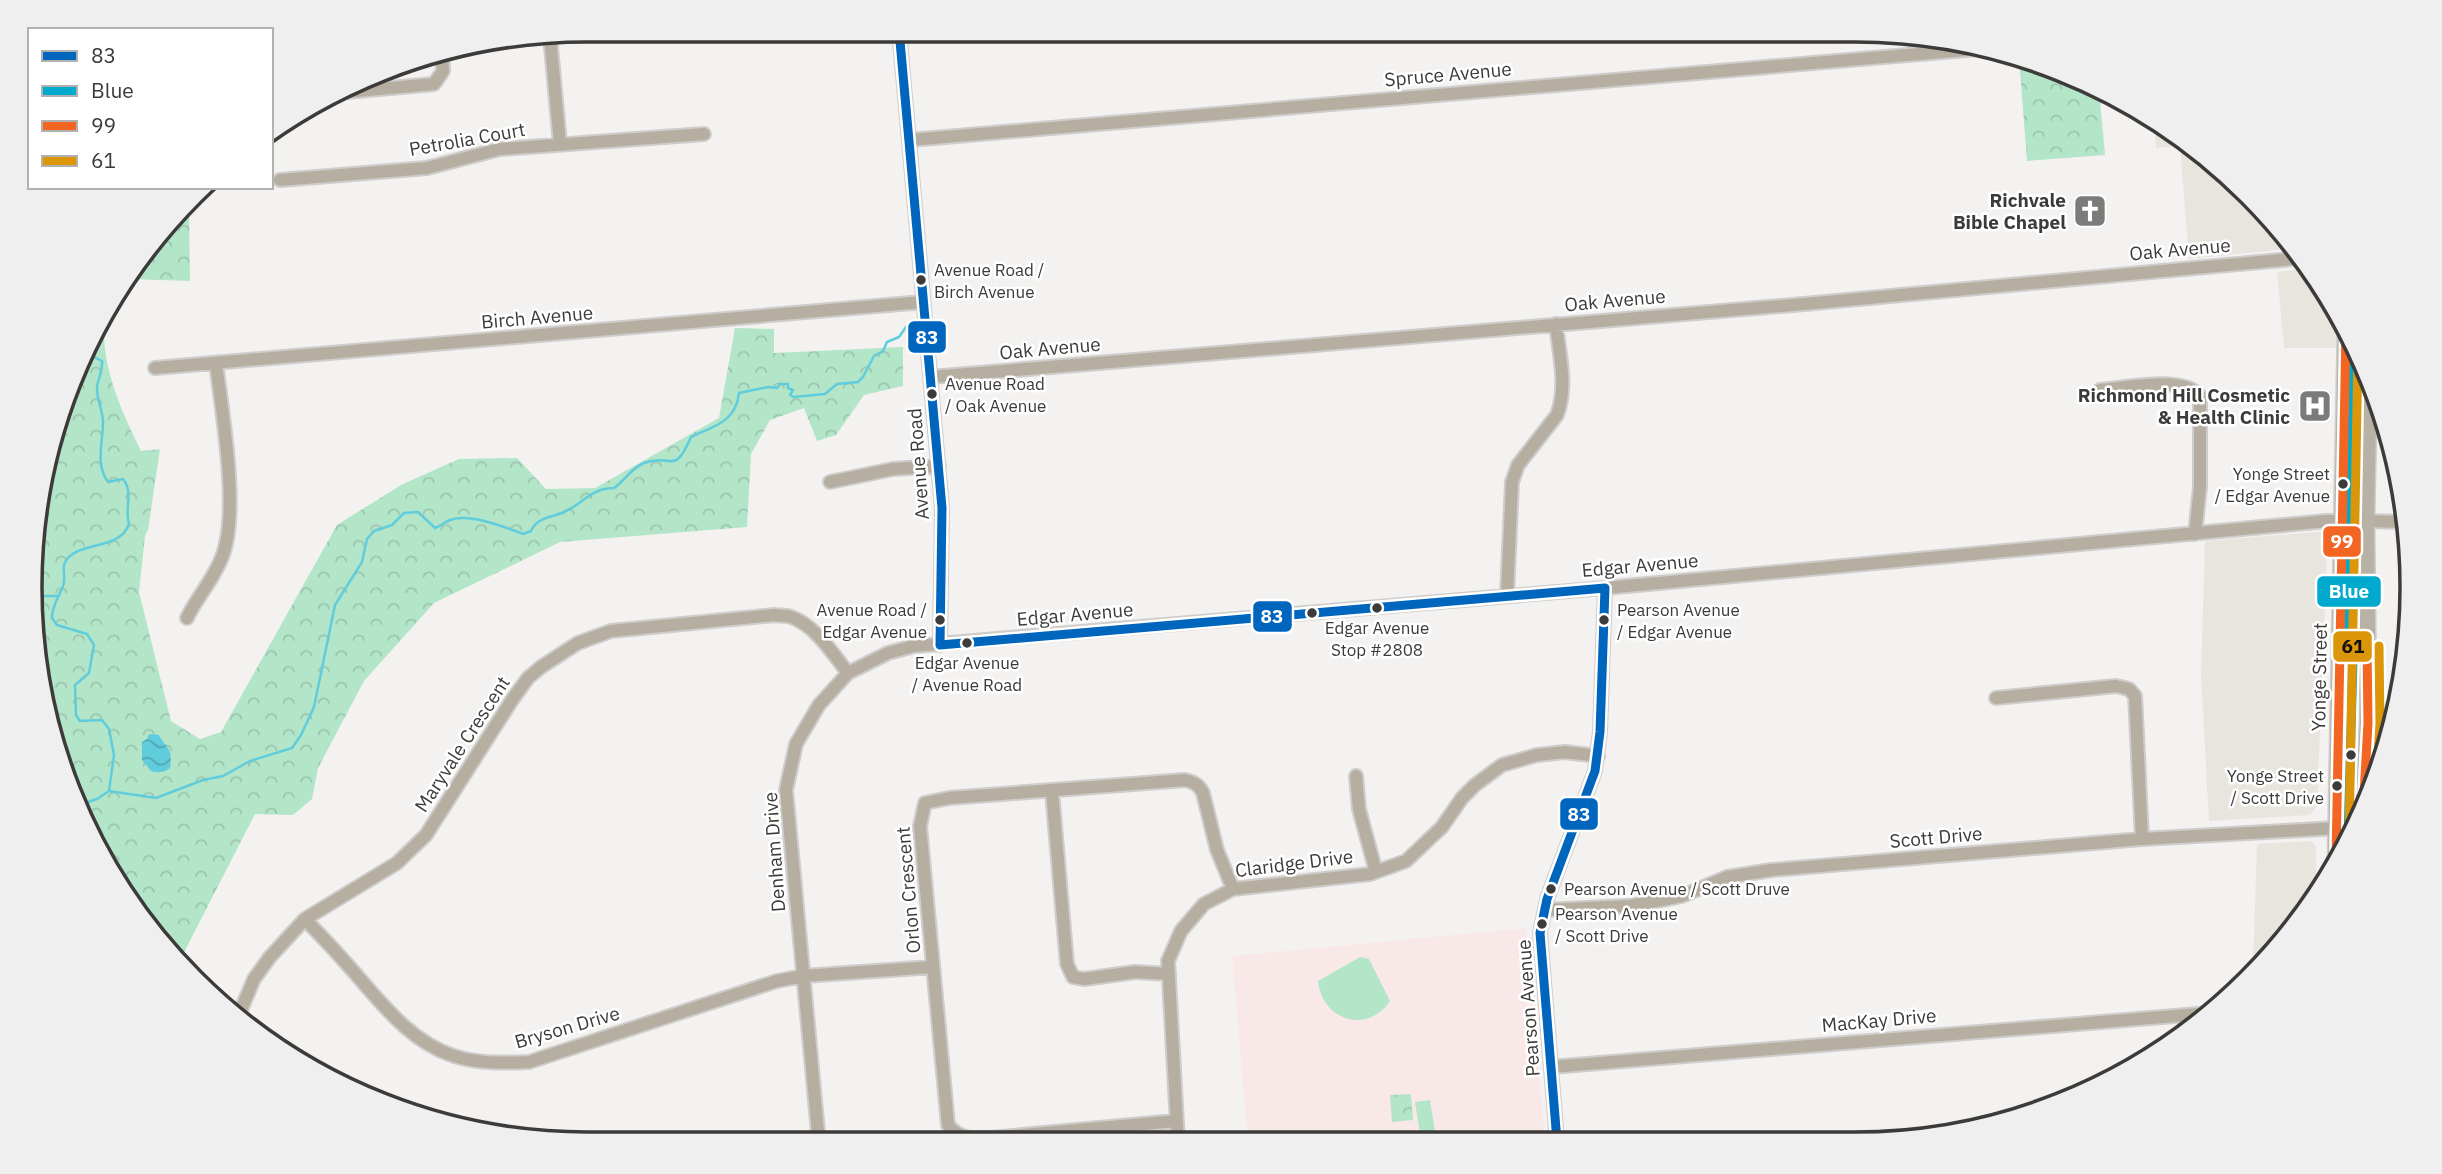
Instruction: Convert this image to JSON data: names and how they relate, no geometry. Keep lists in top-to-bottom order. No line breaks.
{"streets":{"main road":["Yonge Street"],"street":["Spruce Avenue","Petrolia Court","Oak Avenue","Birch Avenue","Avenue Road","Edgar Avenue","Maryvale Crescent","Scott Drive","Denham Drive","Claridge Drive","Orlon Crescent","Pearson Avenue","MacKay Drive","Bryson Drive"]},"crossings":[["Spruce Avenue","Avenue Road"],["Oak Avenue","Avenue Road"],["Birch Avenue","Avenue Road"],["Avenue Road","Edgar Avenue"],["Avenue Road","Denham Drive"],["Edgar Avenue","Yonge Street"],["Edgar Avenue","Denham Drive"],["Edgar Avenue","Pearson Avenue"],["Yonge Street","Scott Drive"],["Maryvale Crescent","Denham Drive"],["Maryvale Crescent","Bryson Drive"],["Scott Drive","Pearson Avenue"],["Denham Drive","Bryson Drive"],["Claridge Drive","Orlon Crescent"],["Claridge Drive","Pearson Avenue"],["Orlon Crescent","Bryson Drive"],["Pearson Avenue","MacKay Drive"]],"places":{"church":["Richvale Bible Chapel"],"other":["Avenue Road / Birch Avenue","Avenue Road / Oak Avenue","Yonge Street / Edgar Avenue","Edgar Avenue Stop #2808","Avenue Road / Edgar Avenue","Pearson Avenue / Edgar Avenue","Edgar Avenue / Avenue Road","Yonge Street / Scott Drive","Pearson Avenue / Scott Druve","Pearson Avenue / Scott Drive"],"hospital":["Richmond Hill Cosmetic & Health Clinic"]},"lines":["transit line 83","transit line 99","transit line Blue","transit line 61"],"legend":["83","Blue","99","61"]}
